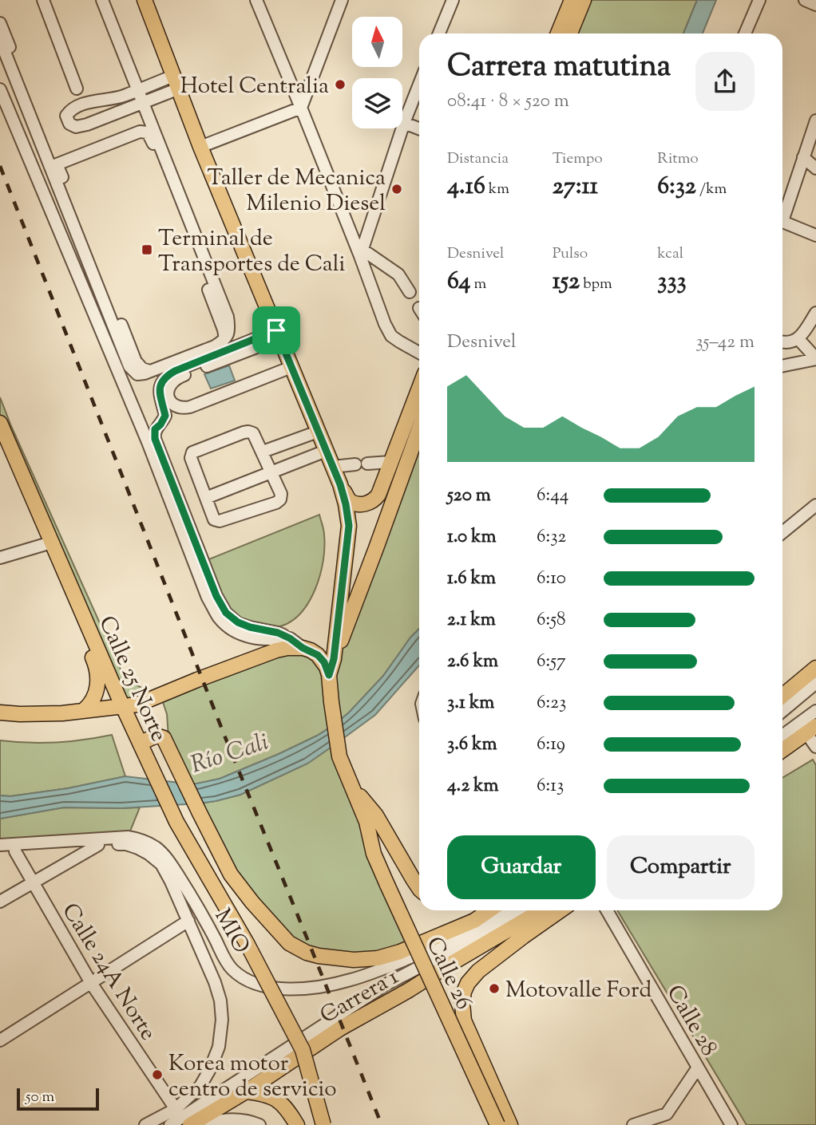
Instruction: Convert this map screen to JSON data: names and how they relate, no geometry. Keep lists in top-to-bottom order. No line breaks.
{"streets":{"main road":["Calle 25 Norte","Calle 26","Carrera 1"],"street":["MIO","Calle 24A Norte","Calle 28"]},"crossings":[["Calle 25 Norte","Carrera 1"]],"water":["Río Cali"],"places":{"other":["Hotel Centralia","Taller de Mecanica Milenio Diesel","Motovalle Ford","Korea motor centro de servicio"],"transit":["Terminal de Transportes de Cali"]},"scale_bar":"50 m","north":"top","page":{"heading":["Carrera matutina","08:41 · 8 × 520 m"],"stats":[["Distancia","4.16 km"],["Tiempo","27:11"],["Ritmo","6:32 /km"],["Desnivel","64 m"],["Pulso","152 bpm"],["kcal","333"]],"chart":["Desnivel","35–42 m"],"list":[{"name":"520 m","note":"6:44"},{"name":"1.0 km","note":"6:32"},{"name":"1.6 km","note":"6:10"},{"name":"2.1 km","note":"6:58"},{"name":"2.6 km","note":"6:57"},{"name":"3.1 km","note":"6:23"},{"name":"3.6 km","note":"6:19"},{"name":"4.2 km","note":"6:13"}],"buttons":["Guardar","Compartir"],"scale":"50 m"}}
